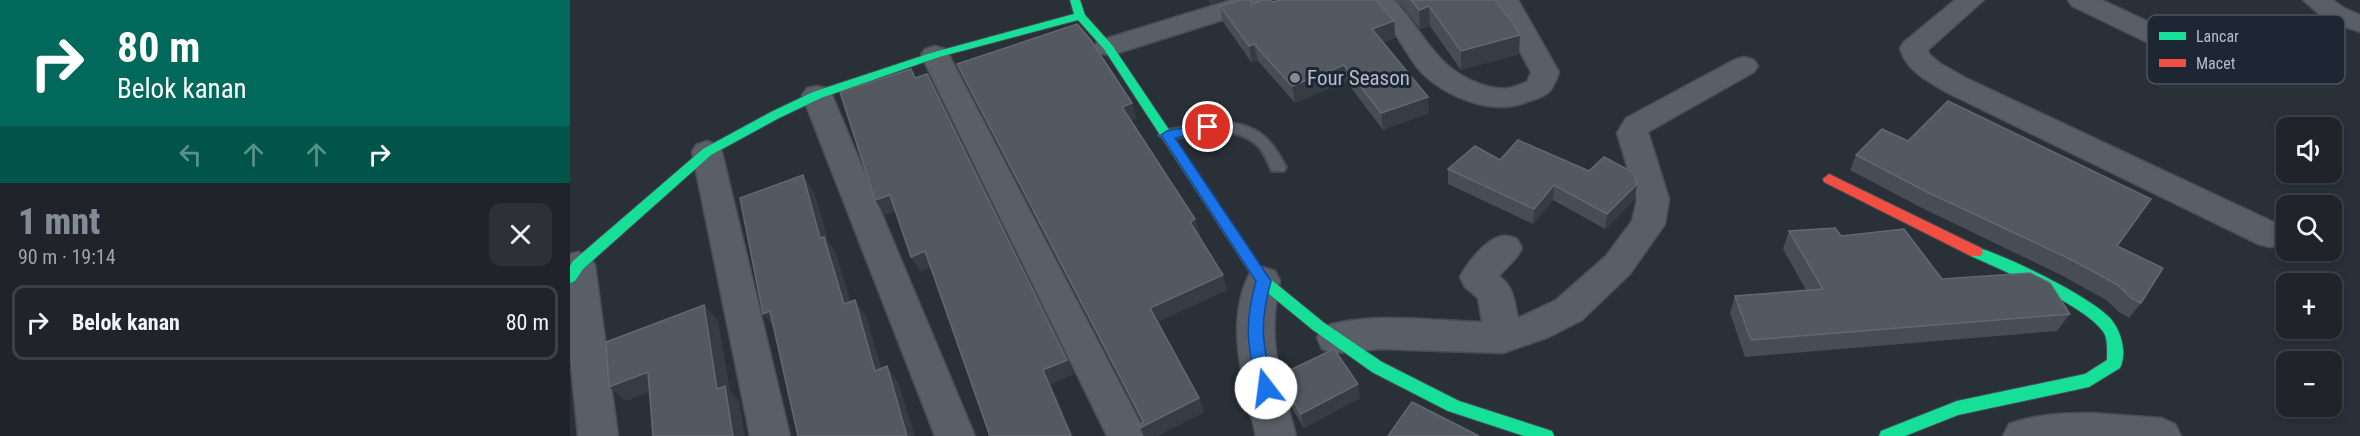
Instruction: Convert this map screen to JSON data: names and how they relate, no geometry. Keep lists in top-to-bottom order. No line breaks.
{"places":["Four Season"],"legend":["Lancar","Macet"],"page":{"turn":["80 m","Belok kanan"],"map_buttons":["+","−"],"heading":["1 mnt","90 m · 19:14"],"list":[{"name":"Belok kanan","value":"80 m"}]}}
